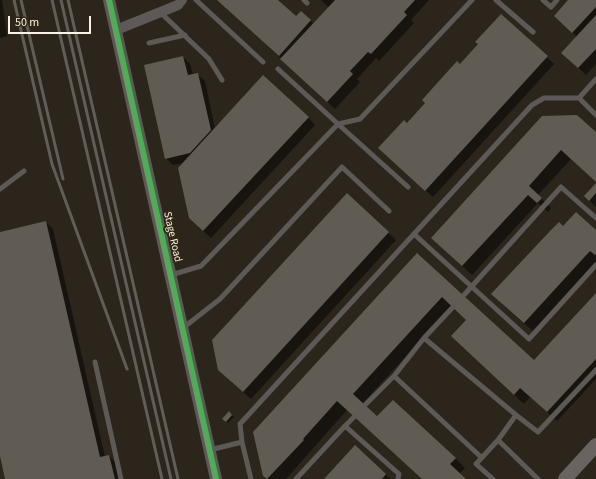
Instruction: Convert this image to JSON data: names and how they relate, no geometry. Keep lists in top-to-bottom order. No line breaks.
{"streets":{"street":["Stage Road"]},"scale_bar":"50 m"}
